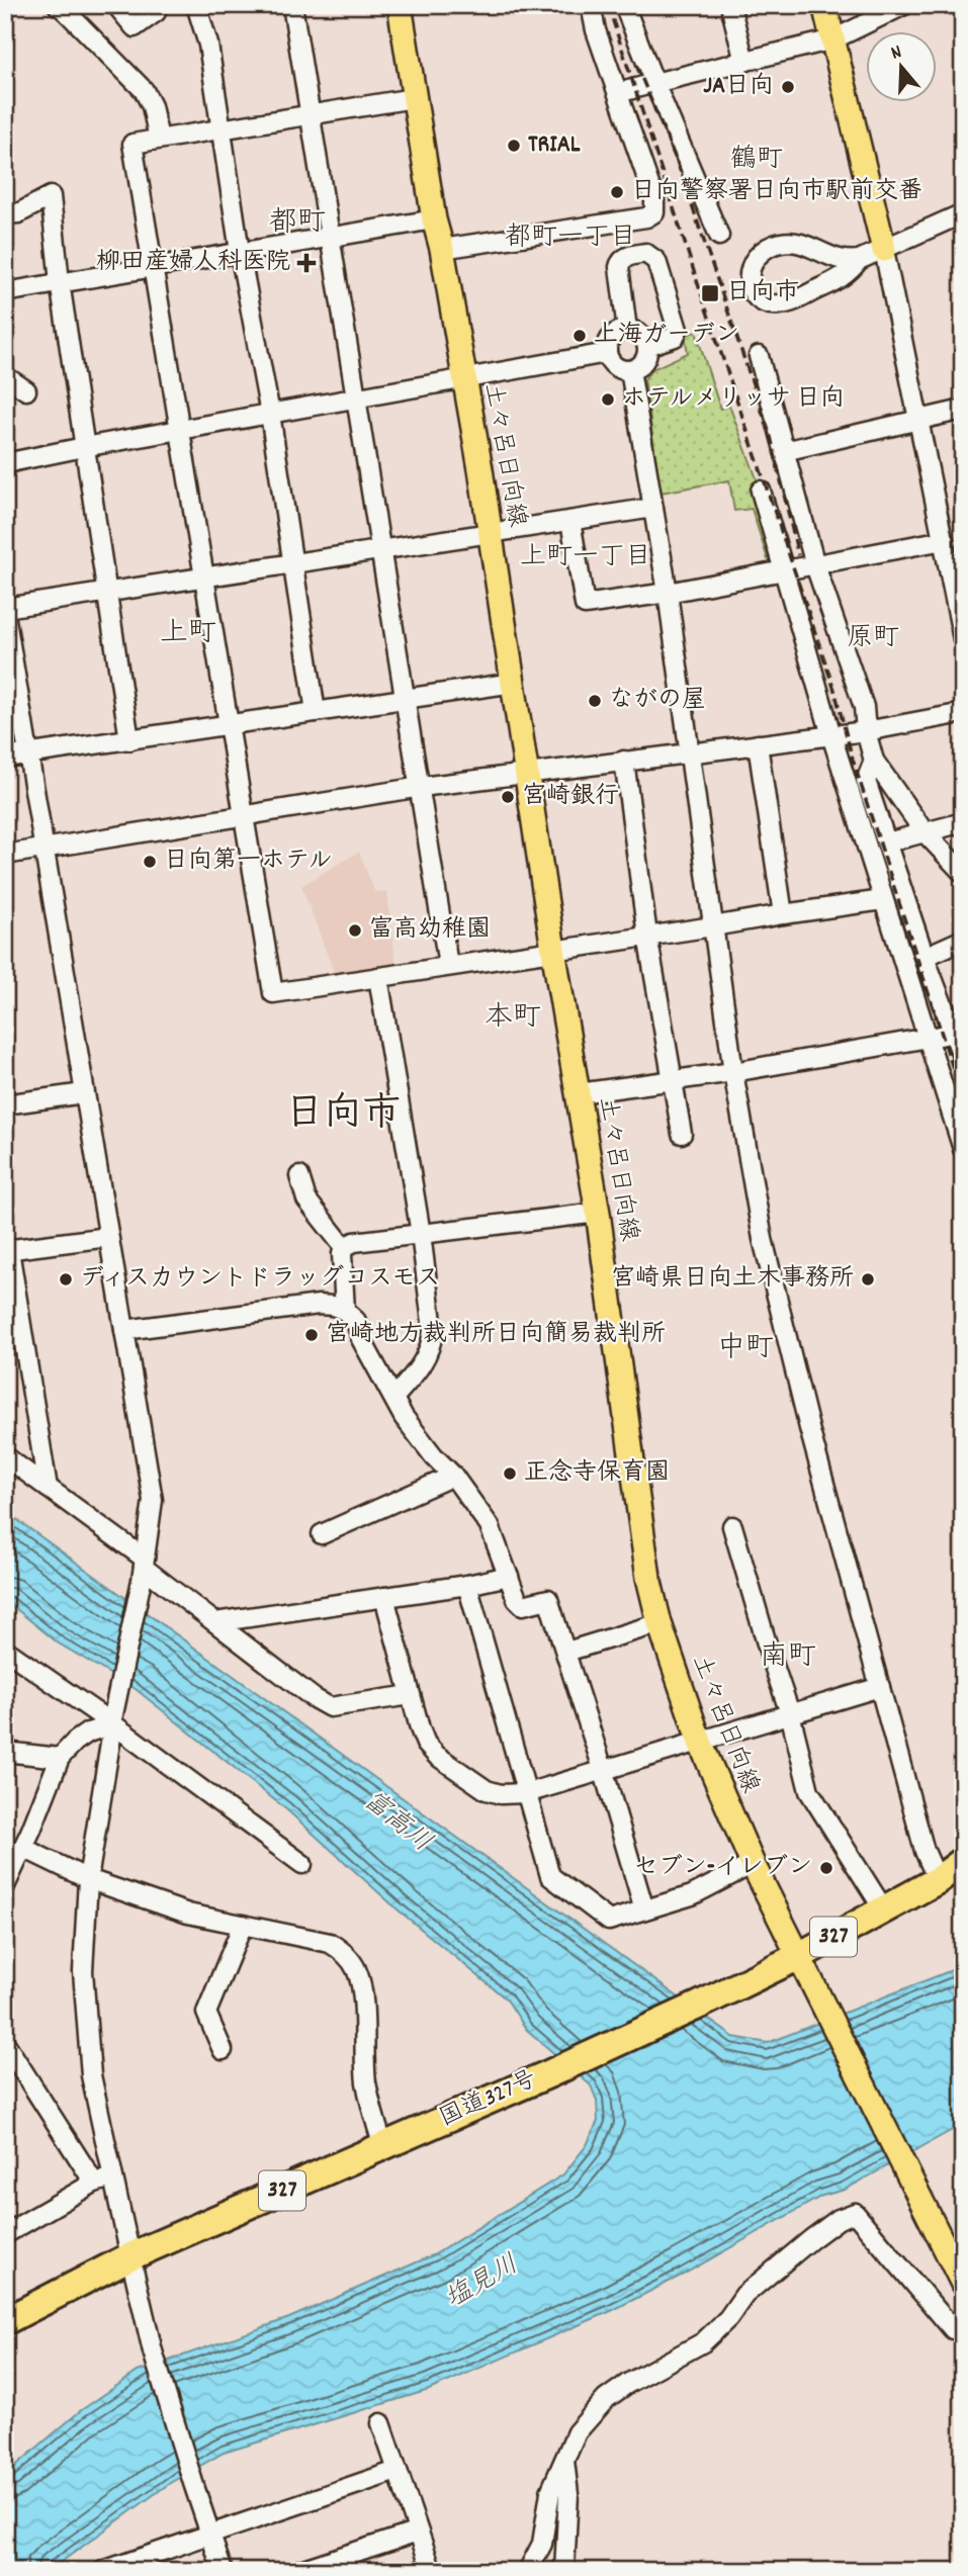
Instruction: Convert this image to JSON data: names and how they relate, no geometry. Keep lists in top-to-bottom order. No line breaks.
{"streets":{"highway":["327","国道327号"],"main road":["土々呂日向線"]},"crossings":[["土々呂日向線","国道327号"]],"districts":["鶴町","都町","都町一丁目","上町一丁目","上町","原町","本町","日向市","中町","南町"],"water":["富高川","塩見川"],"places":{"other":["JA日向","TRIAL","日向警察署日向市駅前交番","上海ガーデン","ホテルメリッサ 日向","ながの屋","宮崎銀行","日向第一ホテル","富高幼稚園","ディスカウントドラッグコスモス","宮崎県日向土木事務所","宮崎地方裁判所日向簡易裁判所","正念寺保育園","セブン-イレブン"],"health":["柳田産婦人科医院"],"transit":["日向市"]},"north":"top"}
